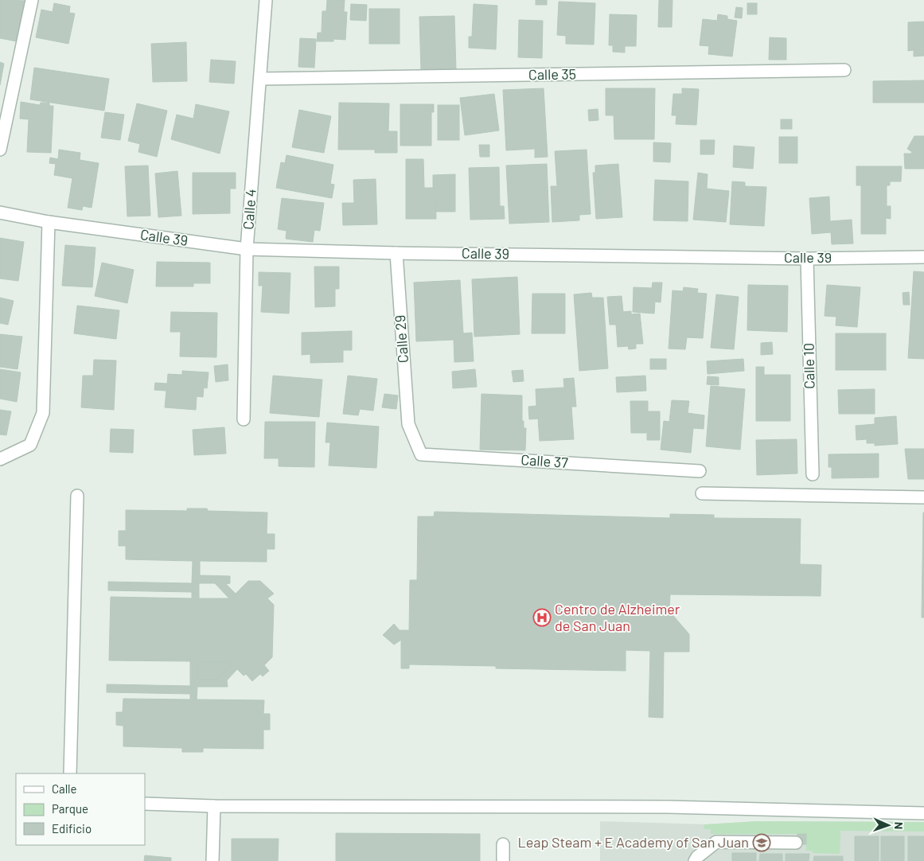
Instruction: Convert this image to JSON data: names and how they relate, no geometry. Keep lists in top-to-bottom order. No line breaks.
{"streets":{"street":["Calle 35","Calle 4","Calle 39","Calle 29","Calle 10","Calle 37"]},"crossings":[["Calle 35","Calle 4"],["Calle 4","Calle 39"],["Calle 39","Calle 29"],["Calle 39","Calle 10"],["Calle 29","Calle 37"]],"places":{"hospital":["Centro de Alzheimer de San Juan"],"school or university":["Leap Steam + E Academy of San Juan"]},"legend":["Calle","Parque","Edificio"],"north":"right"}
